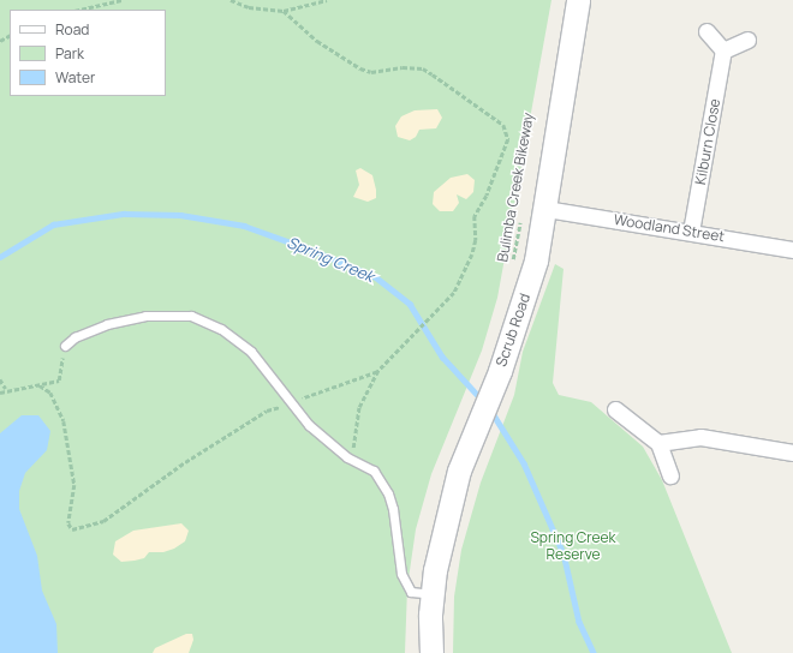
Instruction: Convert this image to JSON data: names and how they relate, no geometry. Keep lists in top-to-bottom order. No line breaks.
{"streets":{"main road":["Scrub Road"],"street":["Kilburn Close","Woodland Street"],"path":["Bulimba Creek Bikeway"]},"crossings":[["Kilburn Close","Woodland Street"],["Woodland Street","Scrub Road"]],"water":["Spring Creek"],"parks":["Spring Creek Reserve"],"legend":["Road","Park","Water"]}
